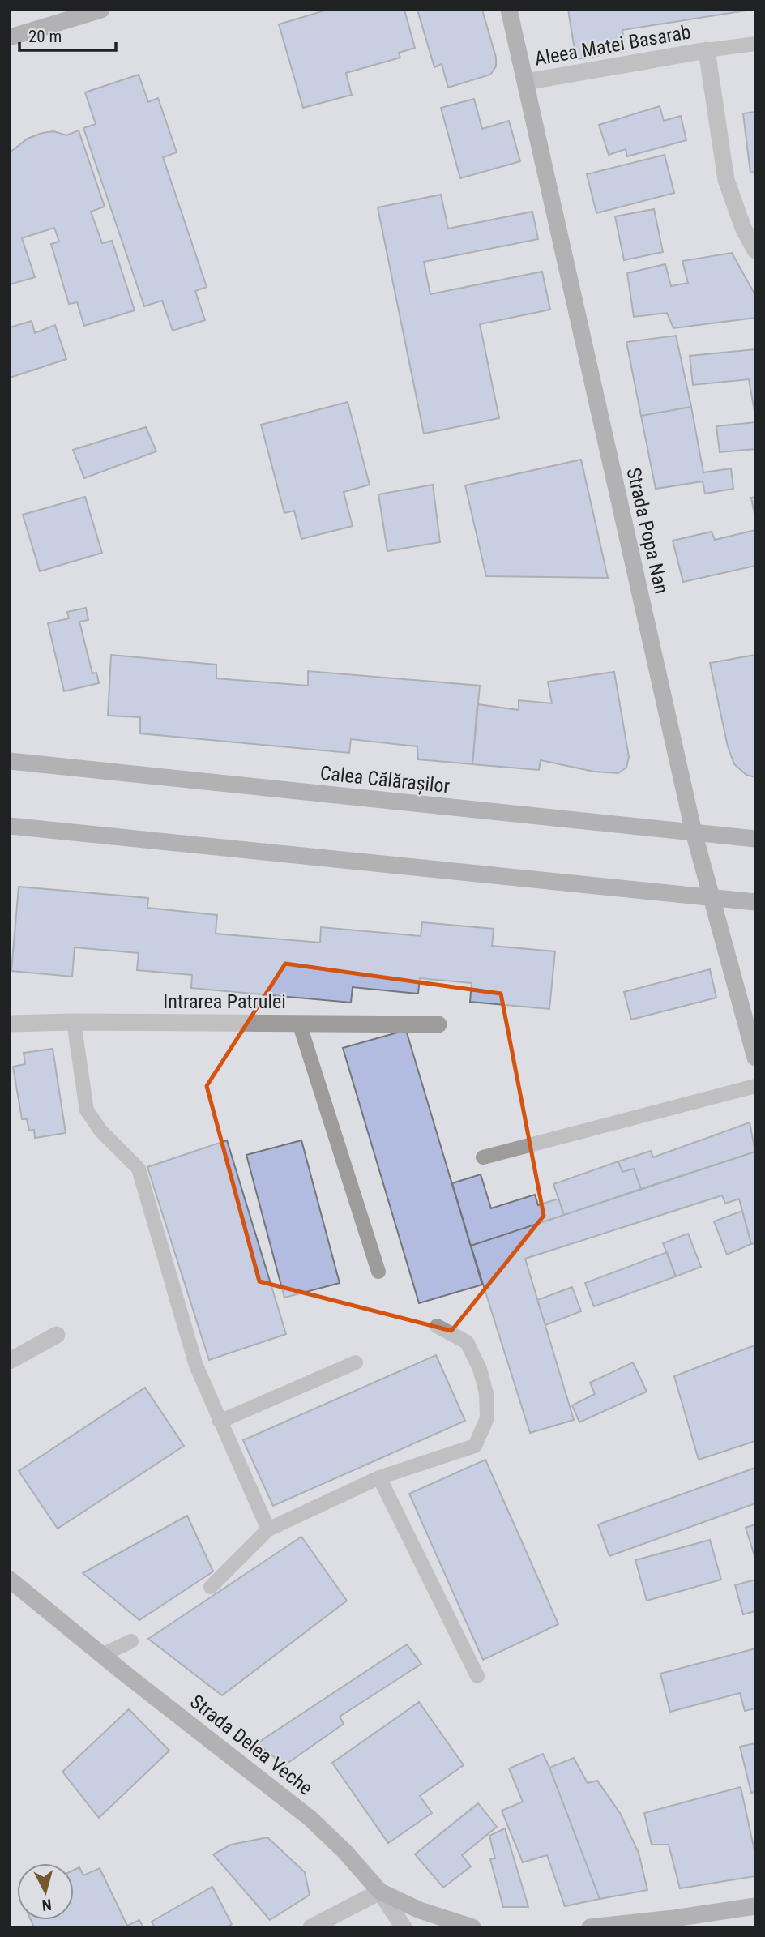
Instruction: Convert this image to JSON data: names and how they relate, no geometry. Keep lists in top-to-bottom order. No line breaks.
{"streets":{"street":["Aleea Matei Basarab","Strada Popa Nan","Calea Călărașilor","Intrarea Patrulei","Strada Delea Veche"]},"crossings":[["Aleea Matei Basarab","Strada Popa Nan"],["Strada Popa Nan","Calea Călărașilor"]],"scale_bar":"20 m","north":"bottom"}
